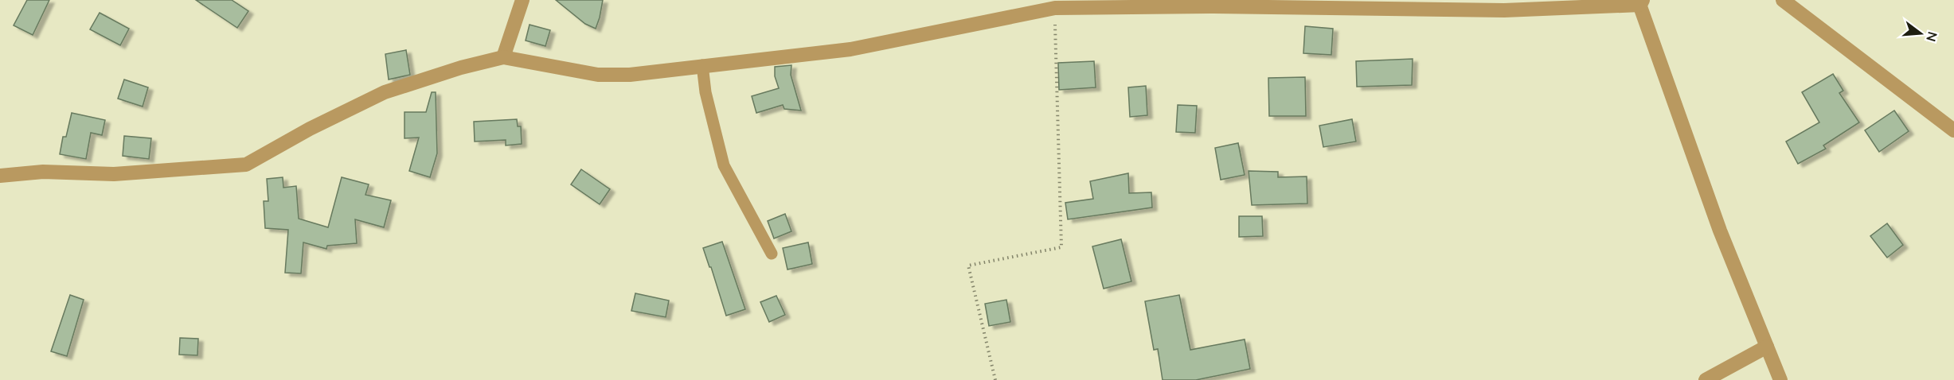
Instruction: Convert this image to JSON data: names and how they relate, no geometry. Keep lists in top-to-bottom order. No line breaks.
{"north":"right"}
